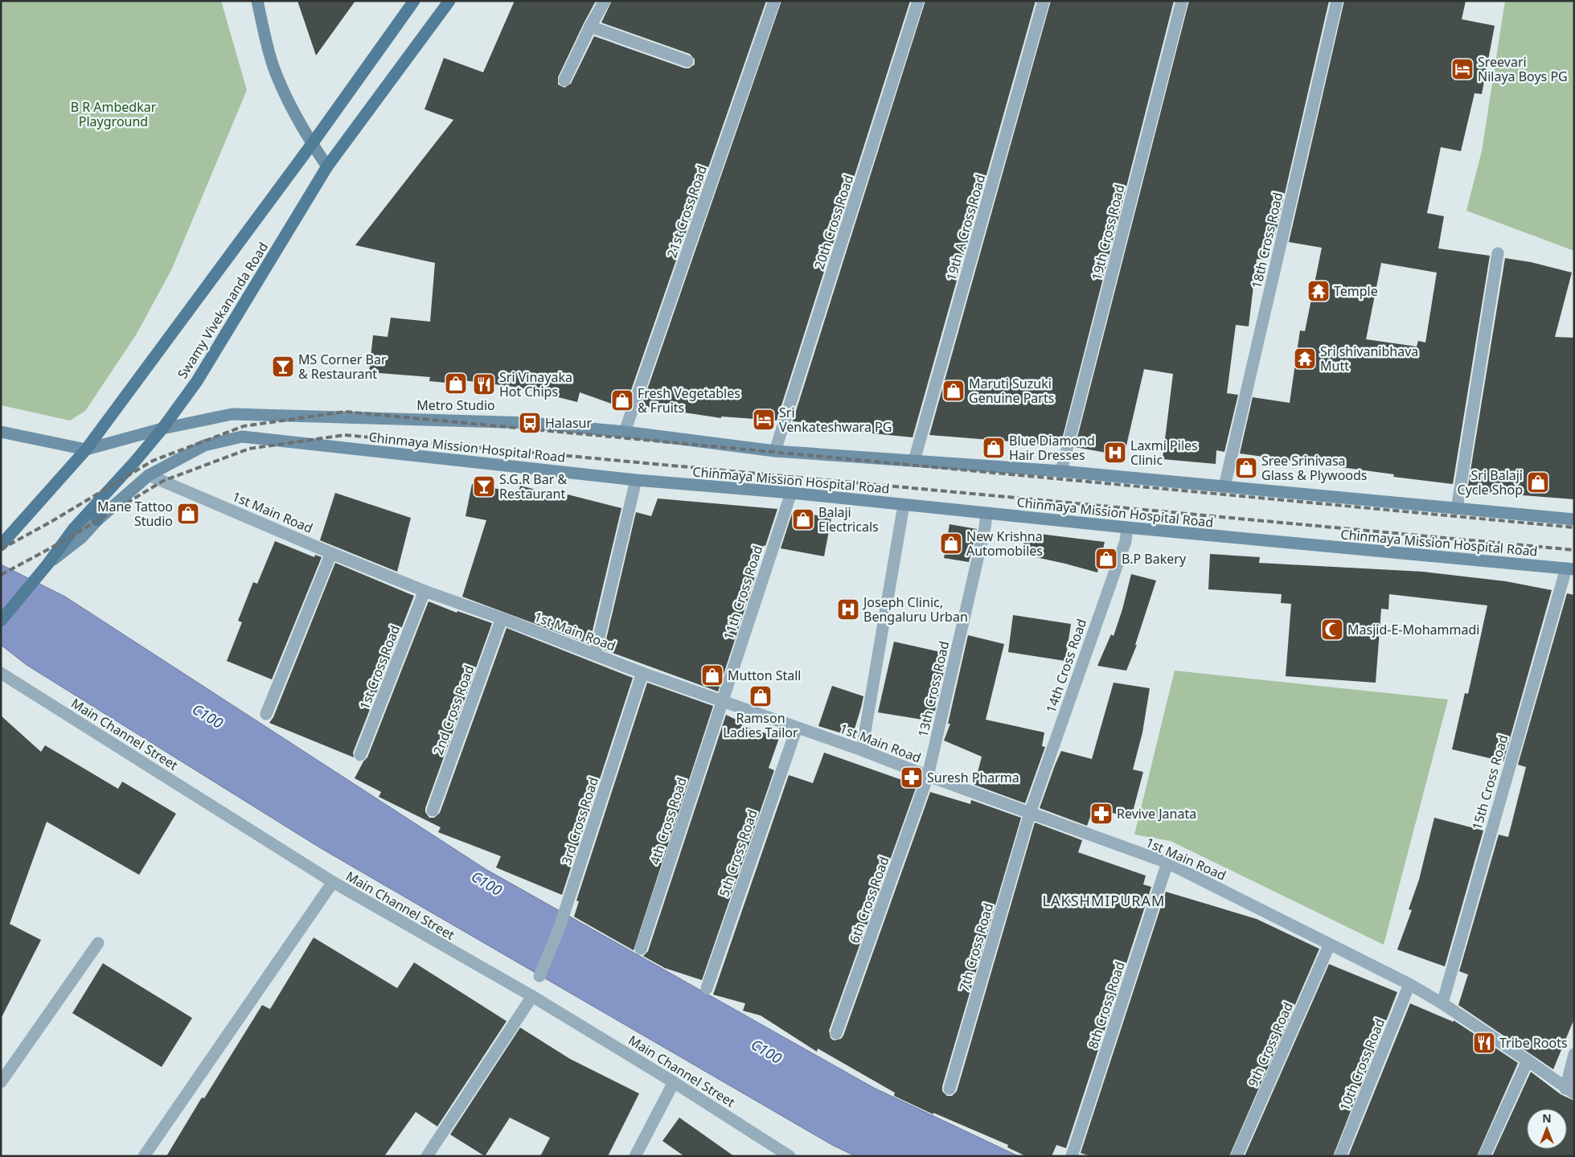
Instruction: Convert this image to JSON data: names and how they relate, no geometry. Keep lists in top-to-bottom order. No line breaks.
{"streets":{"main road":["Swamy Vivekananda Road","Chinmaya Mission Hospital Road"],"street":["21st Cross Road","20th Cross Road","19th A Cross Road","19th Cross Road","18th Cross Road","1st Main Road","11th Cross Road","14th Cross Road","1st Cross Road","13th Cross Road","2nd Cross Road","Main Channel Street","15th Cross Road","3rd Cross Road","4th Cross Road","5th Cross Road","6th Cross Road","7th Cross Road","8th Cross Road","9th Cross Road","10th Cross Road"]},"crossings":[["21st Cross Road","Chinmaya Mission Hospital Road"],["20th Cross Road","Chinmaya Mission Hospital Road"],["19th A Cross Road","Chinmaya Mission Hospital Road"],["19th Cross Road","Chinmaya Mission Hospital Road"],["18th Cross Road","Chinmaya Mission Hospital Road"],["Swamy Vivekananda Road","Chinmaya Mission Hospital Road"],["Chinmaya Mission Hospital Road","1st Main Road"],["Chinmaya Mission Hospital Road","11th Cross Road"],["Chinmaya Mission Hospital Road","14th Cross Road"],["Chinmaya Mission Hospital Road","13th Cross Road"],["Chinmaya Mission Hospital Road","15th Cross Road"],["1st Main Road","11th Cross Road"],["1st Main Road","14th Cross Road"],["1st Main Road","1st Cross Road"],["1st Main Road","13th Cross Road"],["1st Main Road","2nd Cross Road"],["1st Main Road","15th Cross Road"],["1st Main Road","3rd Cross Road"],["1st Main Road","4th Cross Road"],["1st Main Road","5th Cross Road"],["1st Main Road","6th Cross Road"],["1st Main Road","7th Cross Road"],["1st Main Road","8th Cross Road"],["1st Main Road","9th Cross Road"],["1st Main Road","10th Cross Road"],["11th Cross Road","4th Cross Road"],["14th Cross Road","7th Cross Road"],["13th Cross Road","6th Cross Road"]],"districts":["LAKSHMIPURAM"],"water":["C100"],"parks":["B R Ambedkar Playground"],"places":{"hotel":["Sreevari Nilaya Boys PG","Sri Venkateshwara PG"],"temple":["Temple","Sri shivanibhava Mutt"],"bar":["MS Corner Bar & Restaurant","S.G.R Bar & Restaurant"],"shop":["Metro Studio","Maruti Suzuki Genuine Parts","Fresh Vegetables & Fruits","Blue Diamond Hair Dresses","Sree Srinivasa Glass & Plywoods","Sri Balaji Cycle Shop","Mane Tattoo Studio","Balaji Electricals","New Krishna Automobiles","B.P Bakery","Mutton Stall","Ramson Ladies Tailor"],"restaurant":["Sri Vinayaka Hot Chips","Tribe Roots"],"bus stop":["Halasur"],"hospital":["Laxmi Piles Clinic","Joseph Clinic, Bengaluru Urban"],"mosque":["Masjid-E-Mohammadi"],"pharmacy":["Suresh Pharma","Revive Janata"]},"north":"top"}
